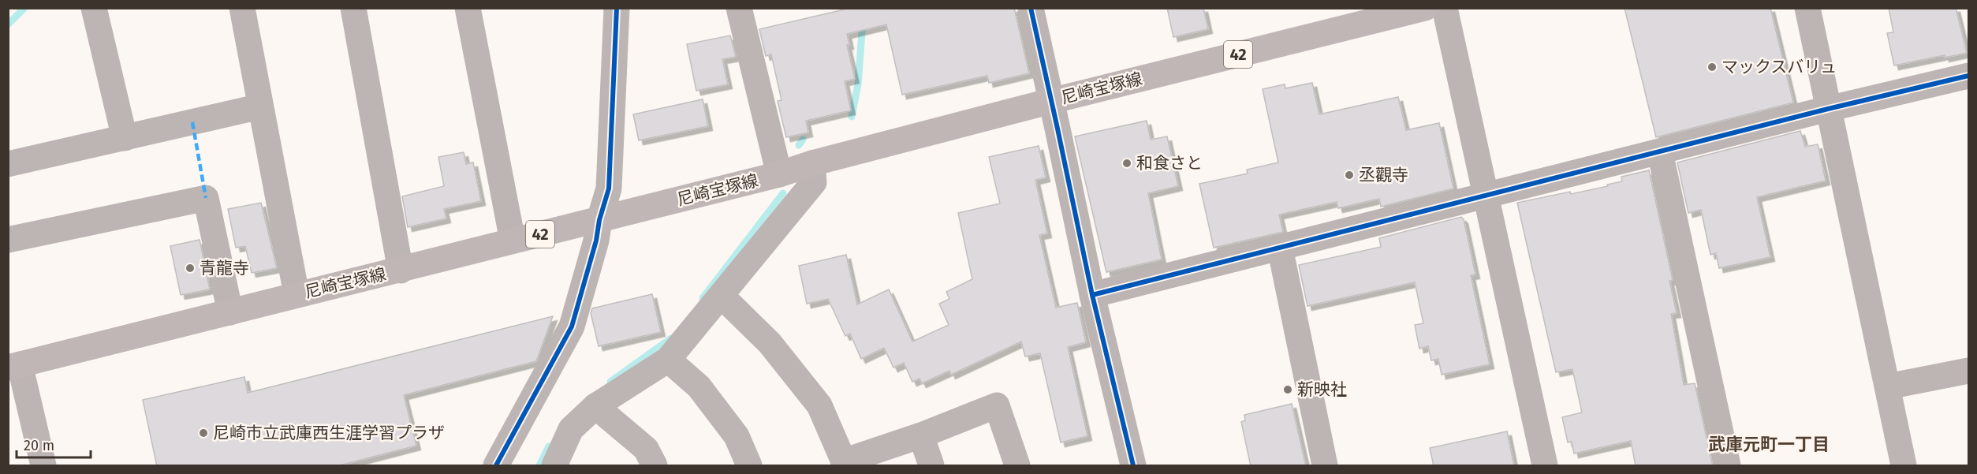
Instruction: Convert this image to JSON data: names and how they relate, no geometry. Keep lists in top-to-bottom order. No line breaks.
{"streets":{"main road":["42","尼崎宝塚線"]},"districts":["武庫元町一丁目"],"places":["マックスバリュ","和食さと","丞觀寺","青龍寺","新映社","尼崎市立武庫西生涯学習プラザ"],"scale_bar":"20 m"}
